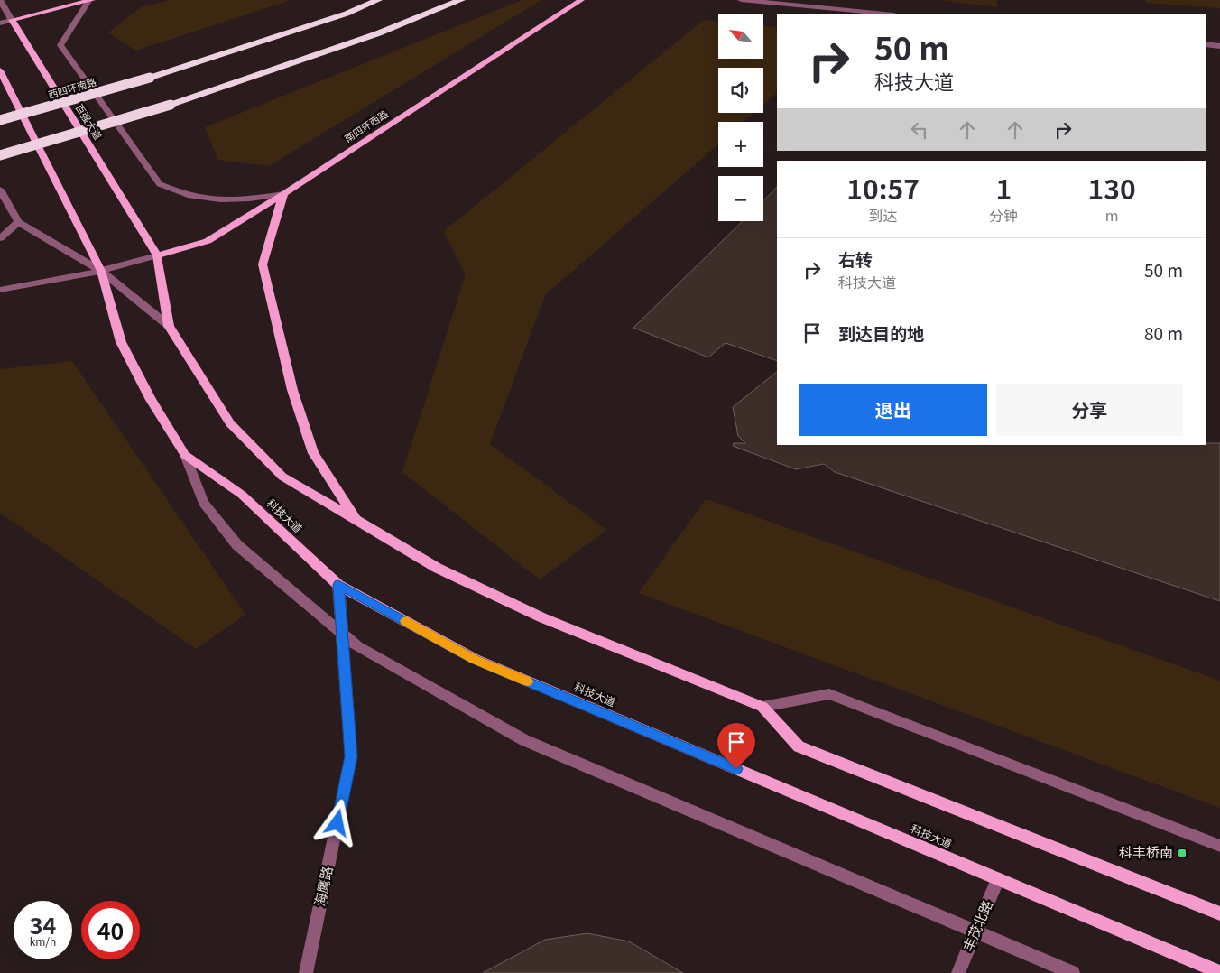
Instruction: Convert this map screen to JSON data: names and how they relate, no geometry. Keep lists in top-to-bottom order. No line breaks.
{"streets":{"highway":["西四环南路"],"main road":["百强大道","南四环西路","科技大道"],"street":["海鹰路","丰茂北路"]},"crossings":[["百强大道","南四环西路"],["科技大道","海鹰路"],["科技大道","丰茂北路"]],"places":{"transit":["科丰桥南"]},"north":"top left","page":{"map_buttons":["+","−"],"turn":["50 m","科技大道"],"eta":["10:57","到达","1","分钟","130","m"],"list":[{"name":"右转","note":"科技大道","value":"50 m"},{"name":"到达目的地","value":"80 m"}],"buttons":["退出","分享"],"speed":"34 km/h","limit":"40"}}
